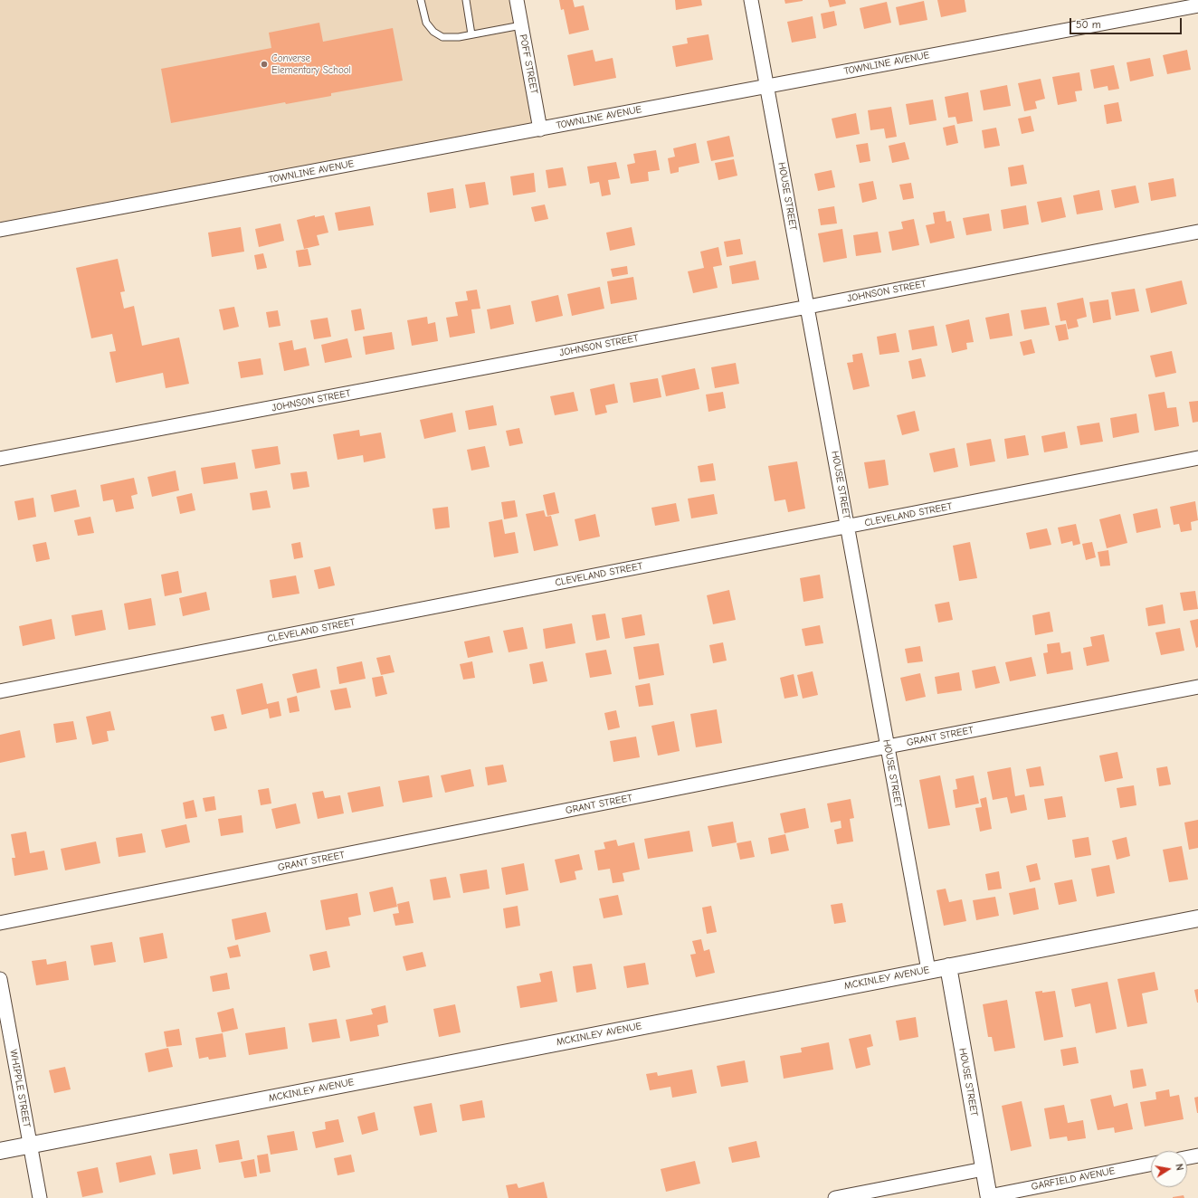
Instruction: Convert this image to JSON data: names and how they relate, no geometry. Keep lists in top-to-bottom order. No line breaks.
{"streets":{"street":["TOWNLINE AVENUE","POFF STREET","HOUSE STREET","JOHNSON STREET","CLEVELAND STREET","GRANT STREET","MCKINLEY AVENUE","WHIPPLE STREET","GARFIELD AVENUE"]},"crossings":[["TOWNLINE AVENUE","POFF STREET"],["TOWNLINE AVENUE","HOUSE STREET"],["HOUSE STREET","JOHNSON STREET"],["HOUSE STREET","CLEVELAND STREET"],["HOUSE STREET","GRANT STREET"],["HOUSE STREET","MCKINLEY AVENUE"],["HOUSE STREET","GARFIELD AVENUE"],["MCKINLEY AVENUE","WHIPPLE STREET"]],"places":["Converse Elementary School"],"scale_bar":"50 m","north":"right"}
